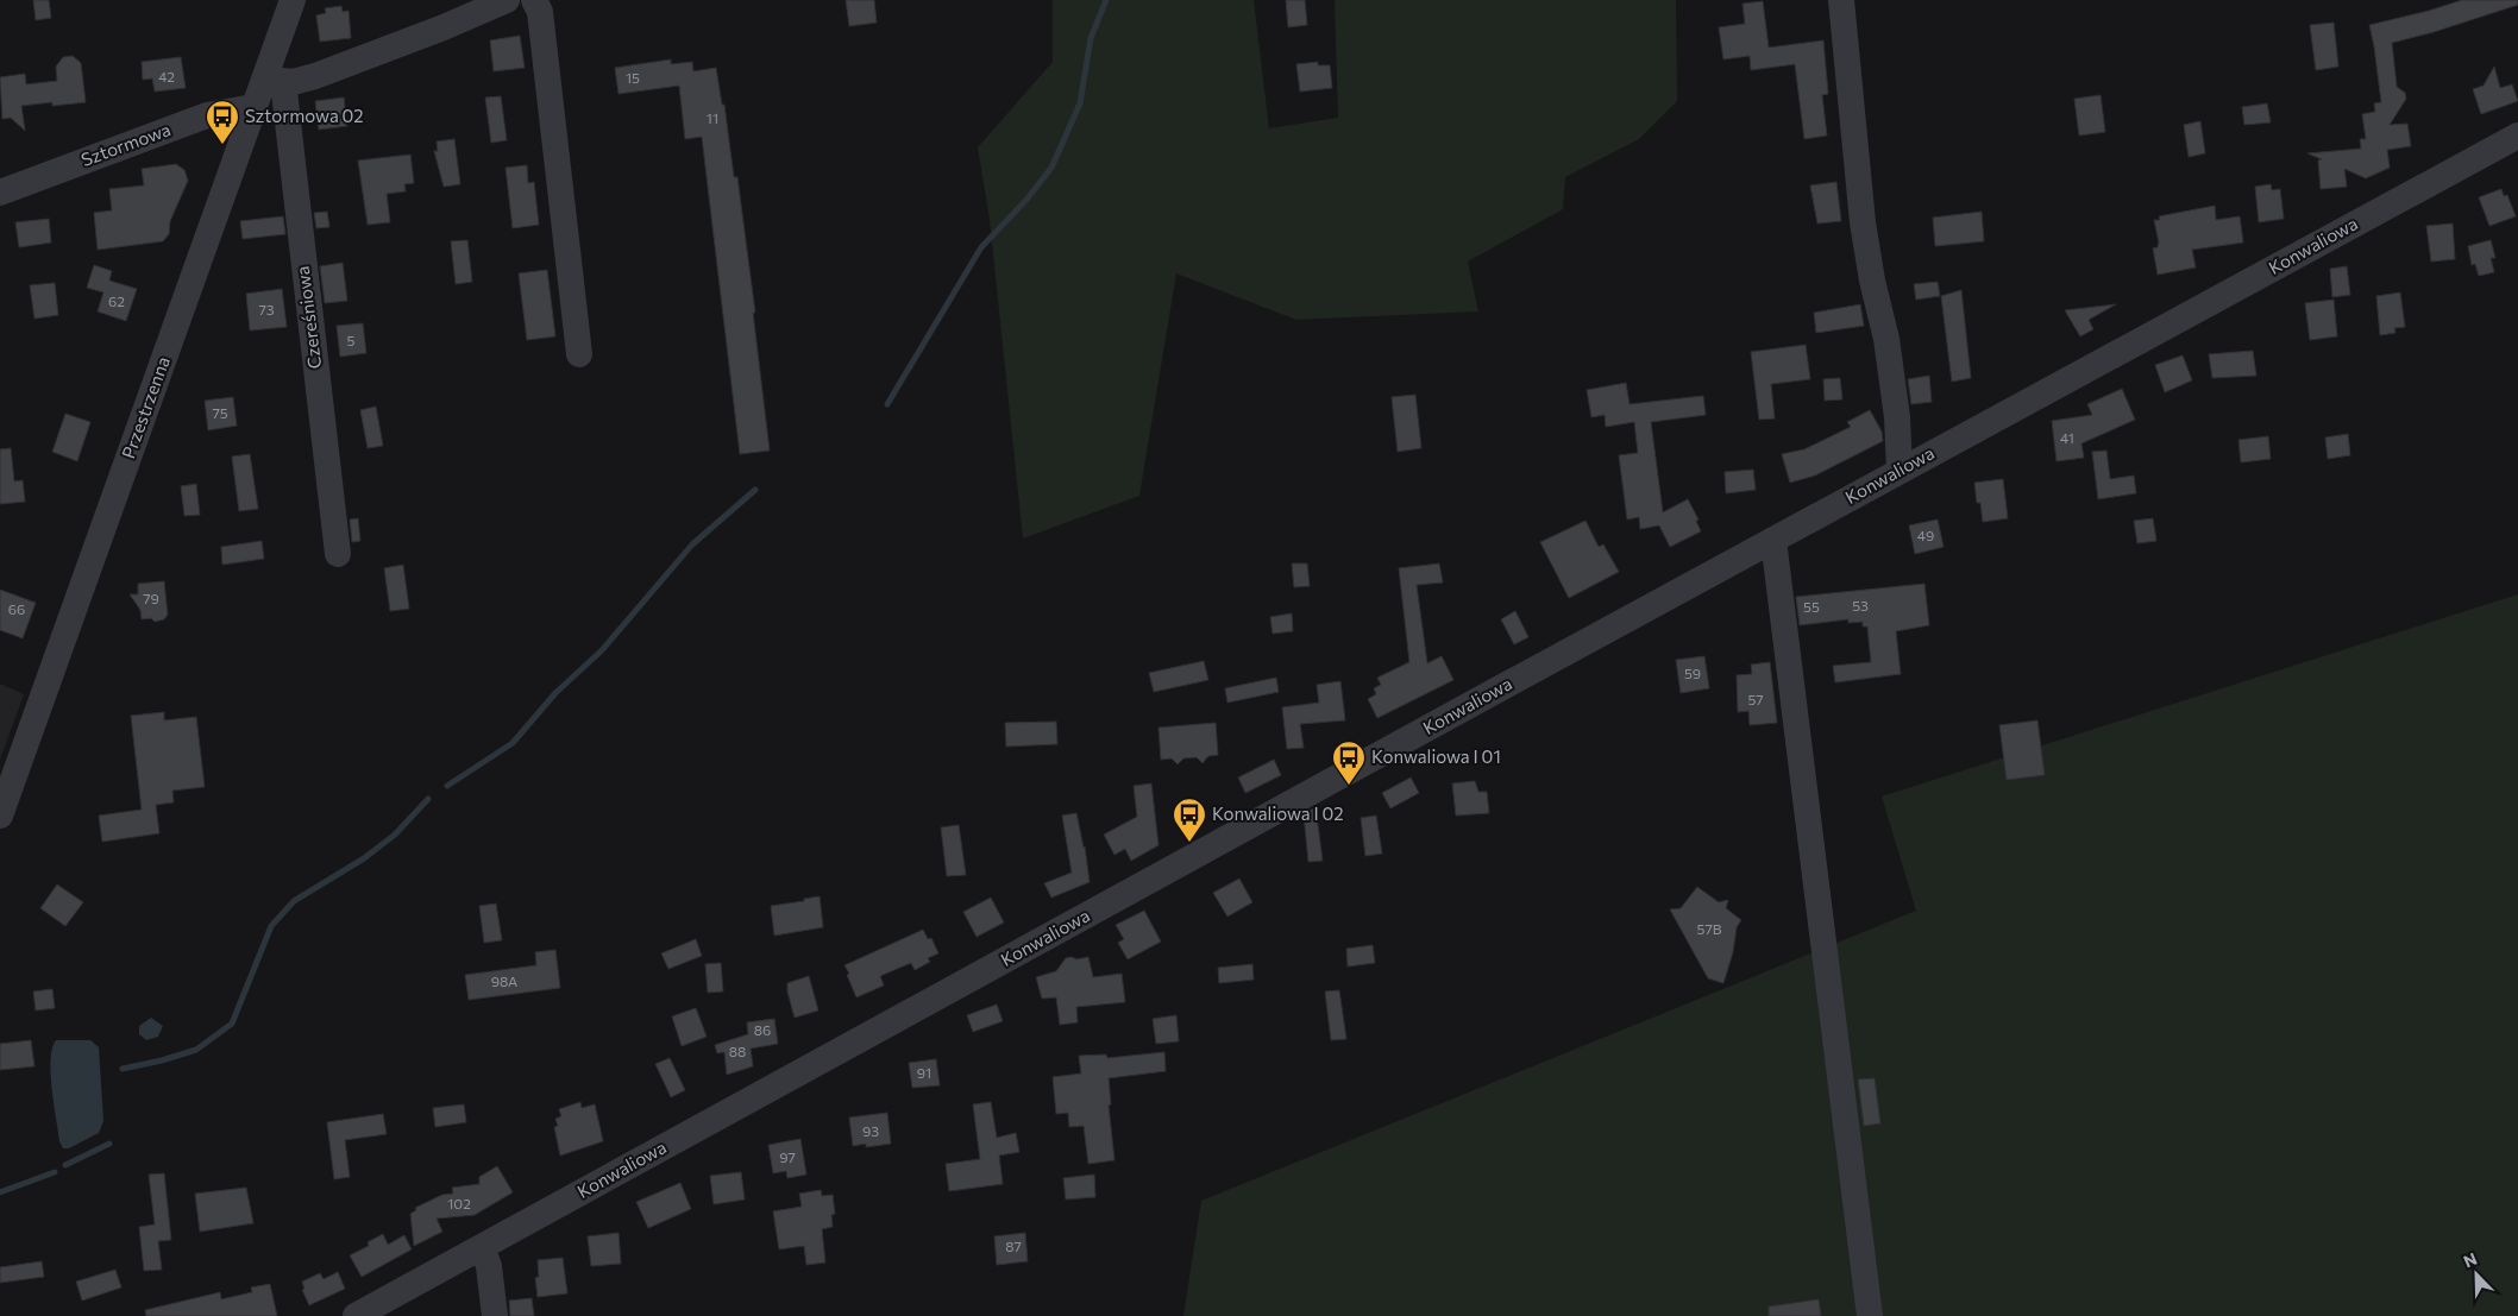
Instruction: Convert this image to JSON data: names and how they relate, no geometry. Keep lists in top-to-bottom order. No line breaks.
{"streets":{"street":["Sztormowa","Konwaliowa","Czereśniowa","Przestrzenna"]},"crossings":[["Sztormowa","Przestrzenna"],["Czereśniowa","Przestrzenna"]],"places":{"bus stop":["Sztormowa 02","Konwaliowa I 01","Konwaliowa I 02"]},"house_numbers":["42","15","11","62","73","5","75","41","49","79","53","55","66","59","57","57B","98A","86","88","91","93","97","102","87"],"north":"top left"}
